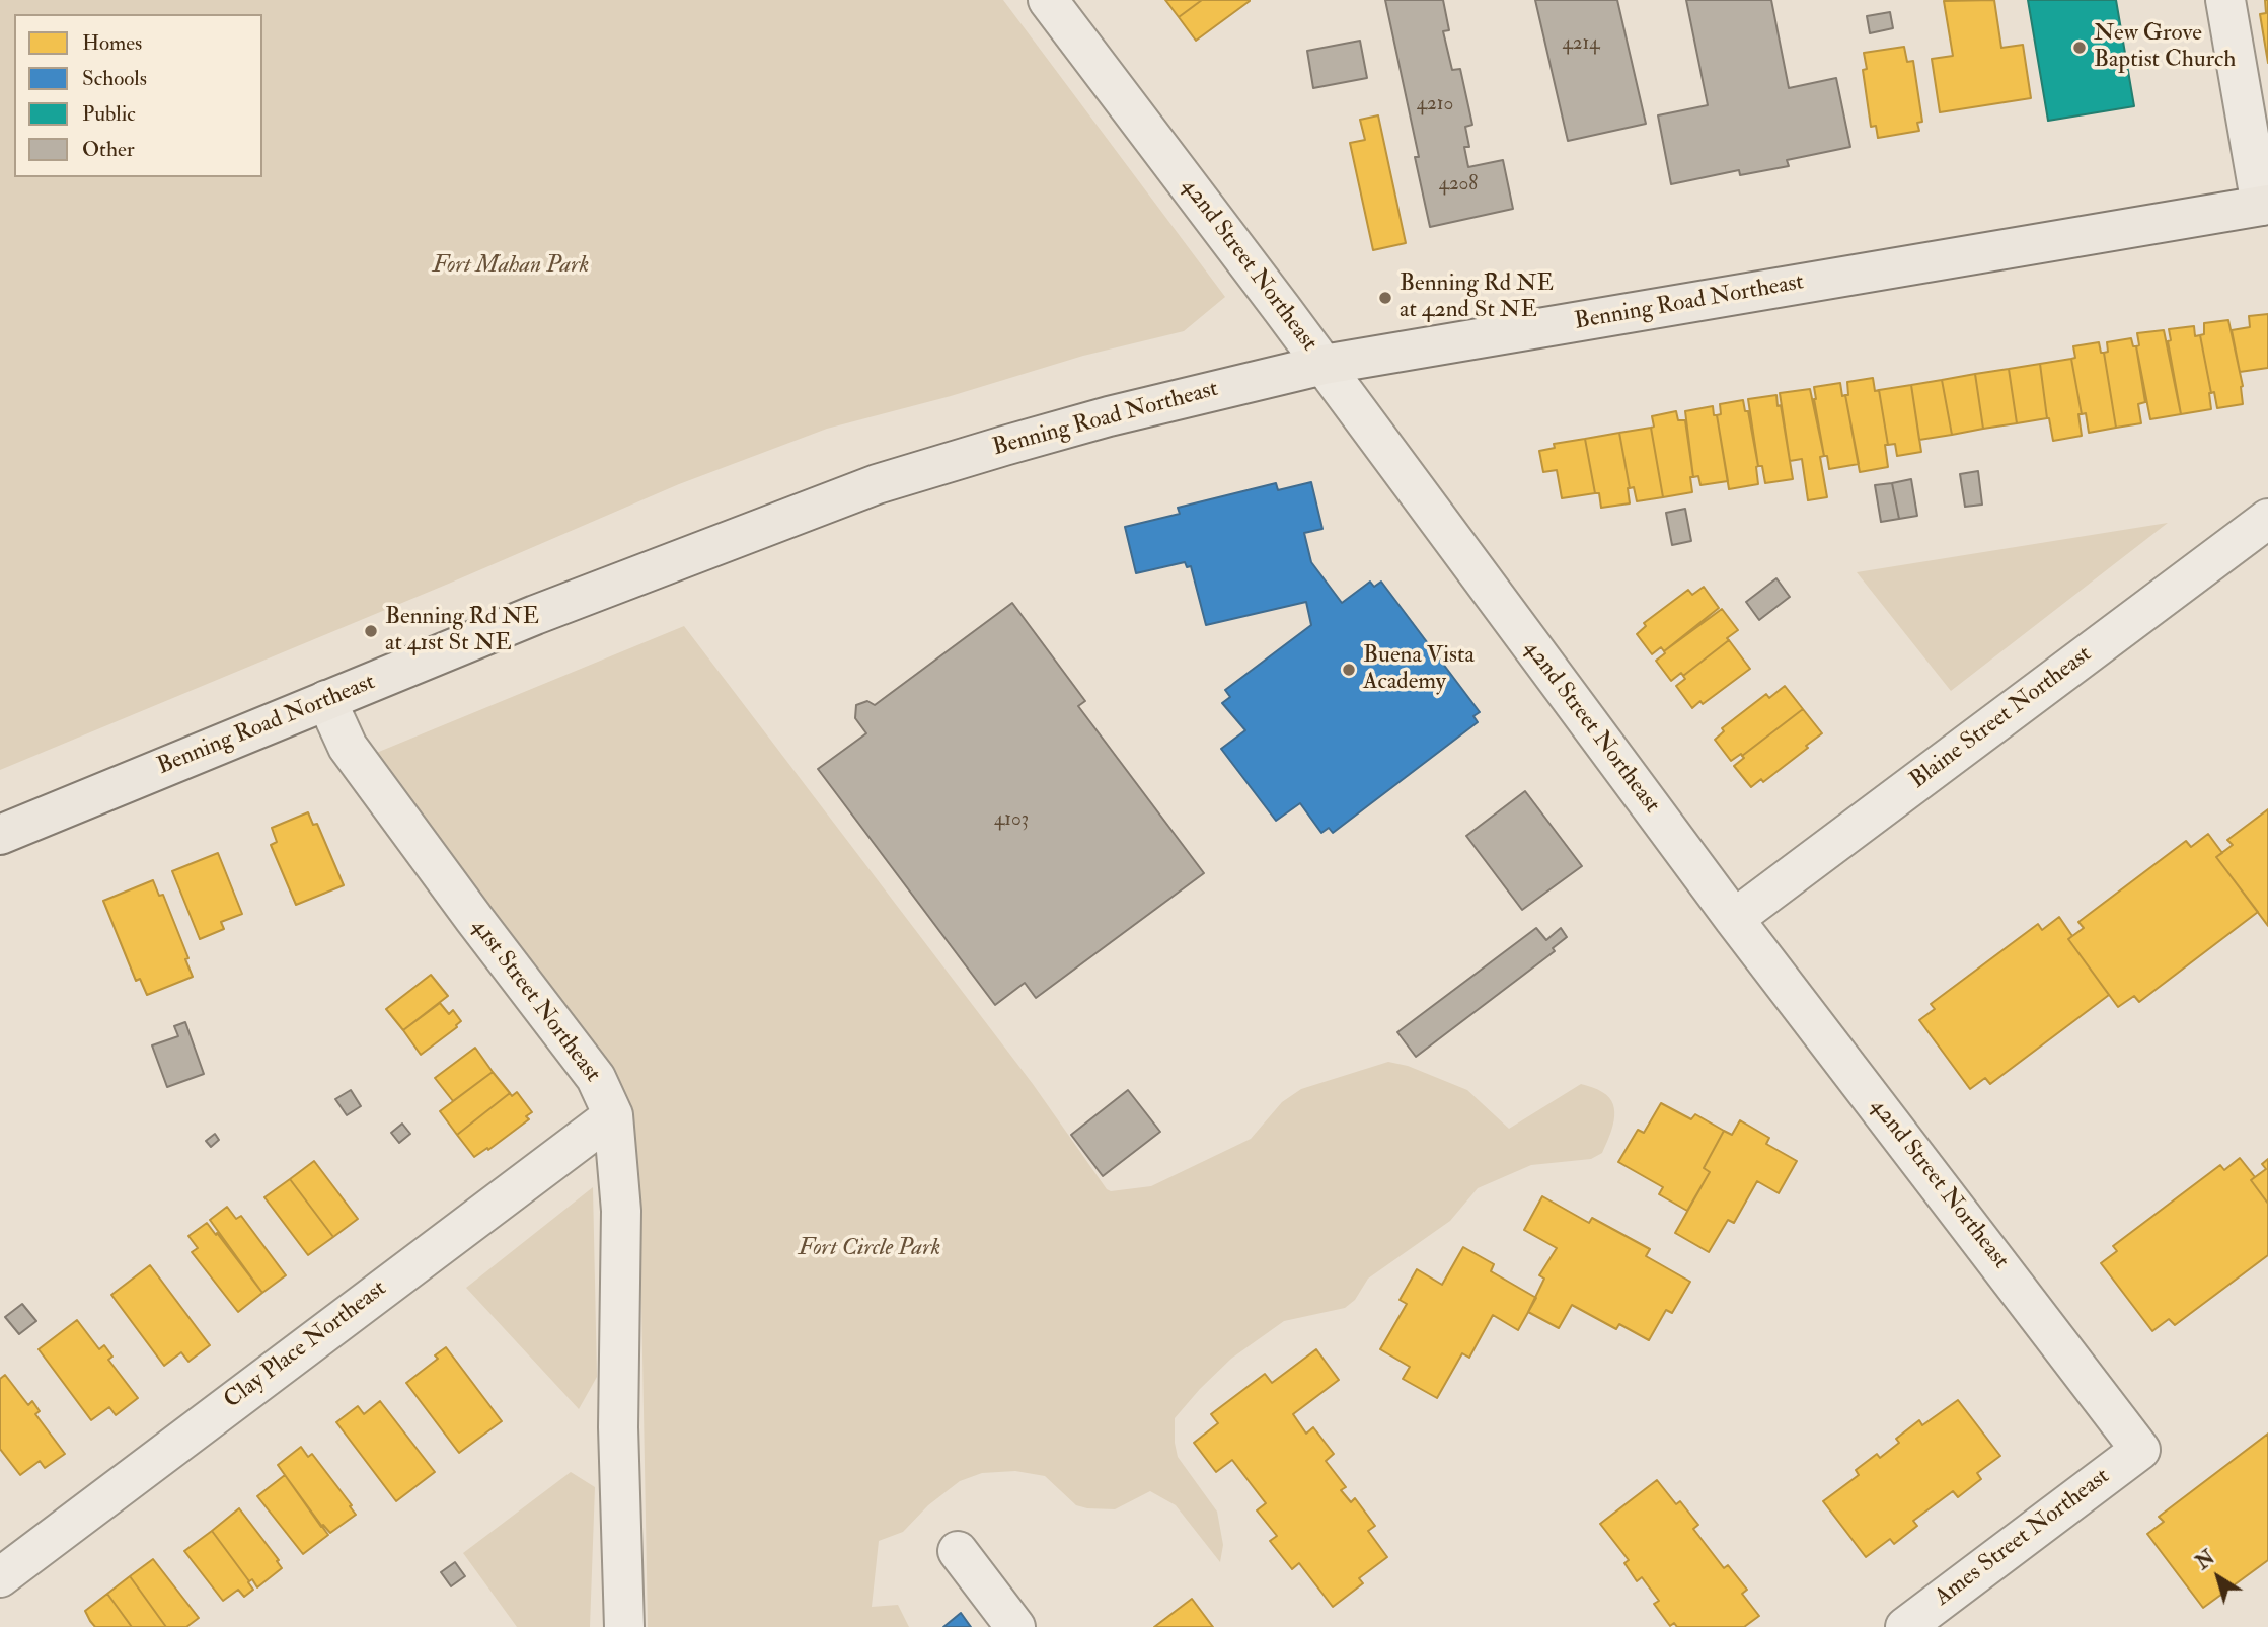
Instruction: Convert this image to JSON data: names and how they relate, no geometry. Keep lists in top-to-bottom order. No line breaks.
{"streets":{"main road":["Benning Road Northeast"],"street":["42nd Street Northeast","Blaine Street Northeast","41st Street Northeast","Clay Place Northeast","Ames Street Northeast"]},"crossings":[["42nd Street Northeast","Benning Road Northeast"],["42nd Street Northeast","Blaine Street Northeast"],["42nd Street Northeast","Ames Street Northeast"],["Benning Road Northeast","41st Street Northeast"],["41st Street Northeast","Clay Place Northeast"]],"parks":["Fort Mahan Park","Fort Circle Park"],"places":["New Grove Baptist Church","Benning Rd NE at 42nd St NE","Benning Rd NE at 41st St NE","Buena Vista Academy"],"house_numbers":["4214","4210","4208","4103"],"legend":["Homes","Schools","Public","Other"],"north":"top left"}
